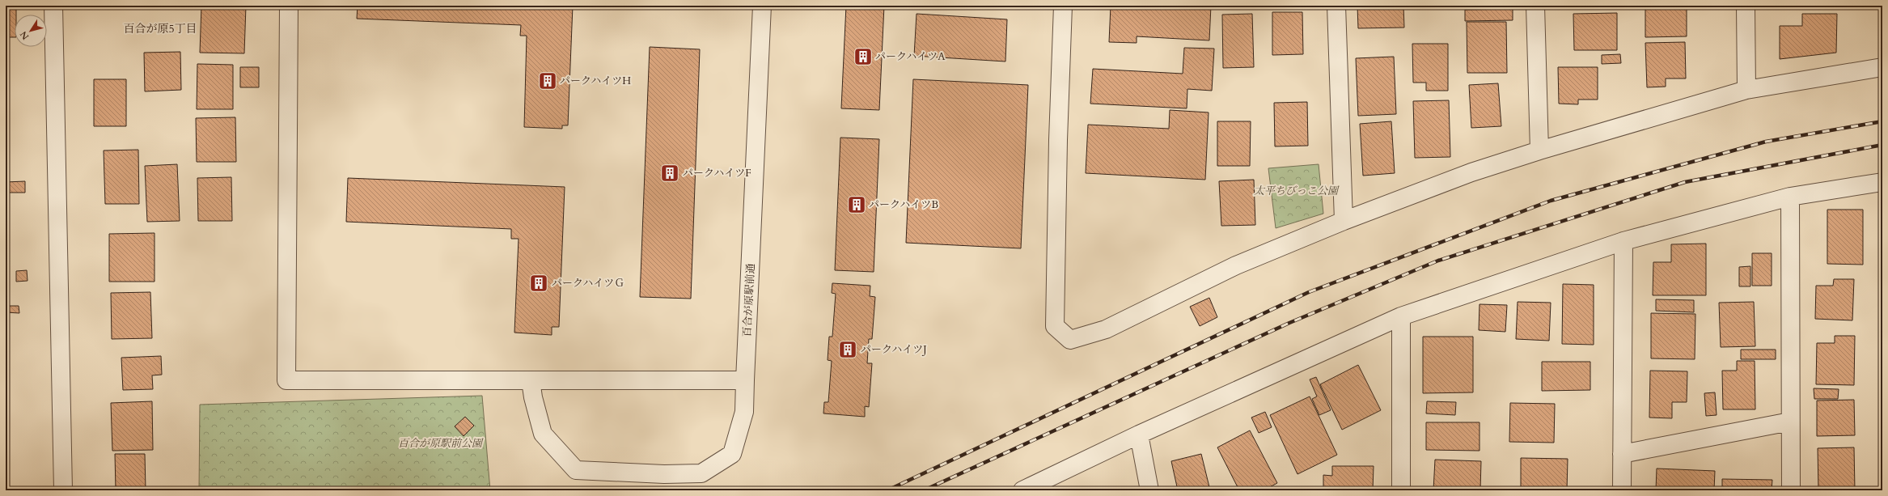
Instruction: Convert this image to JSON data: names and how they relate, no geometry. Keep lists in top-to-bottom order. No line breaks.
{"streets":{"street":["百合が原駅前通"]},"districts":["百合が原5丁目"],"parks":["太平ちびっこ公園","百合が原駅前公園"],"places":{"building":["パークハイツA","パークハイツH","パークハイツF","パークハイツB","パークハイツＧ","パークハイツJ"]},"north":"bottom left"}
